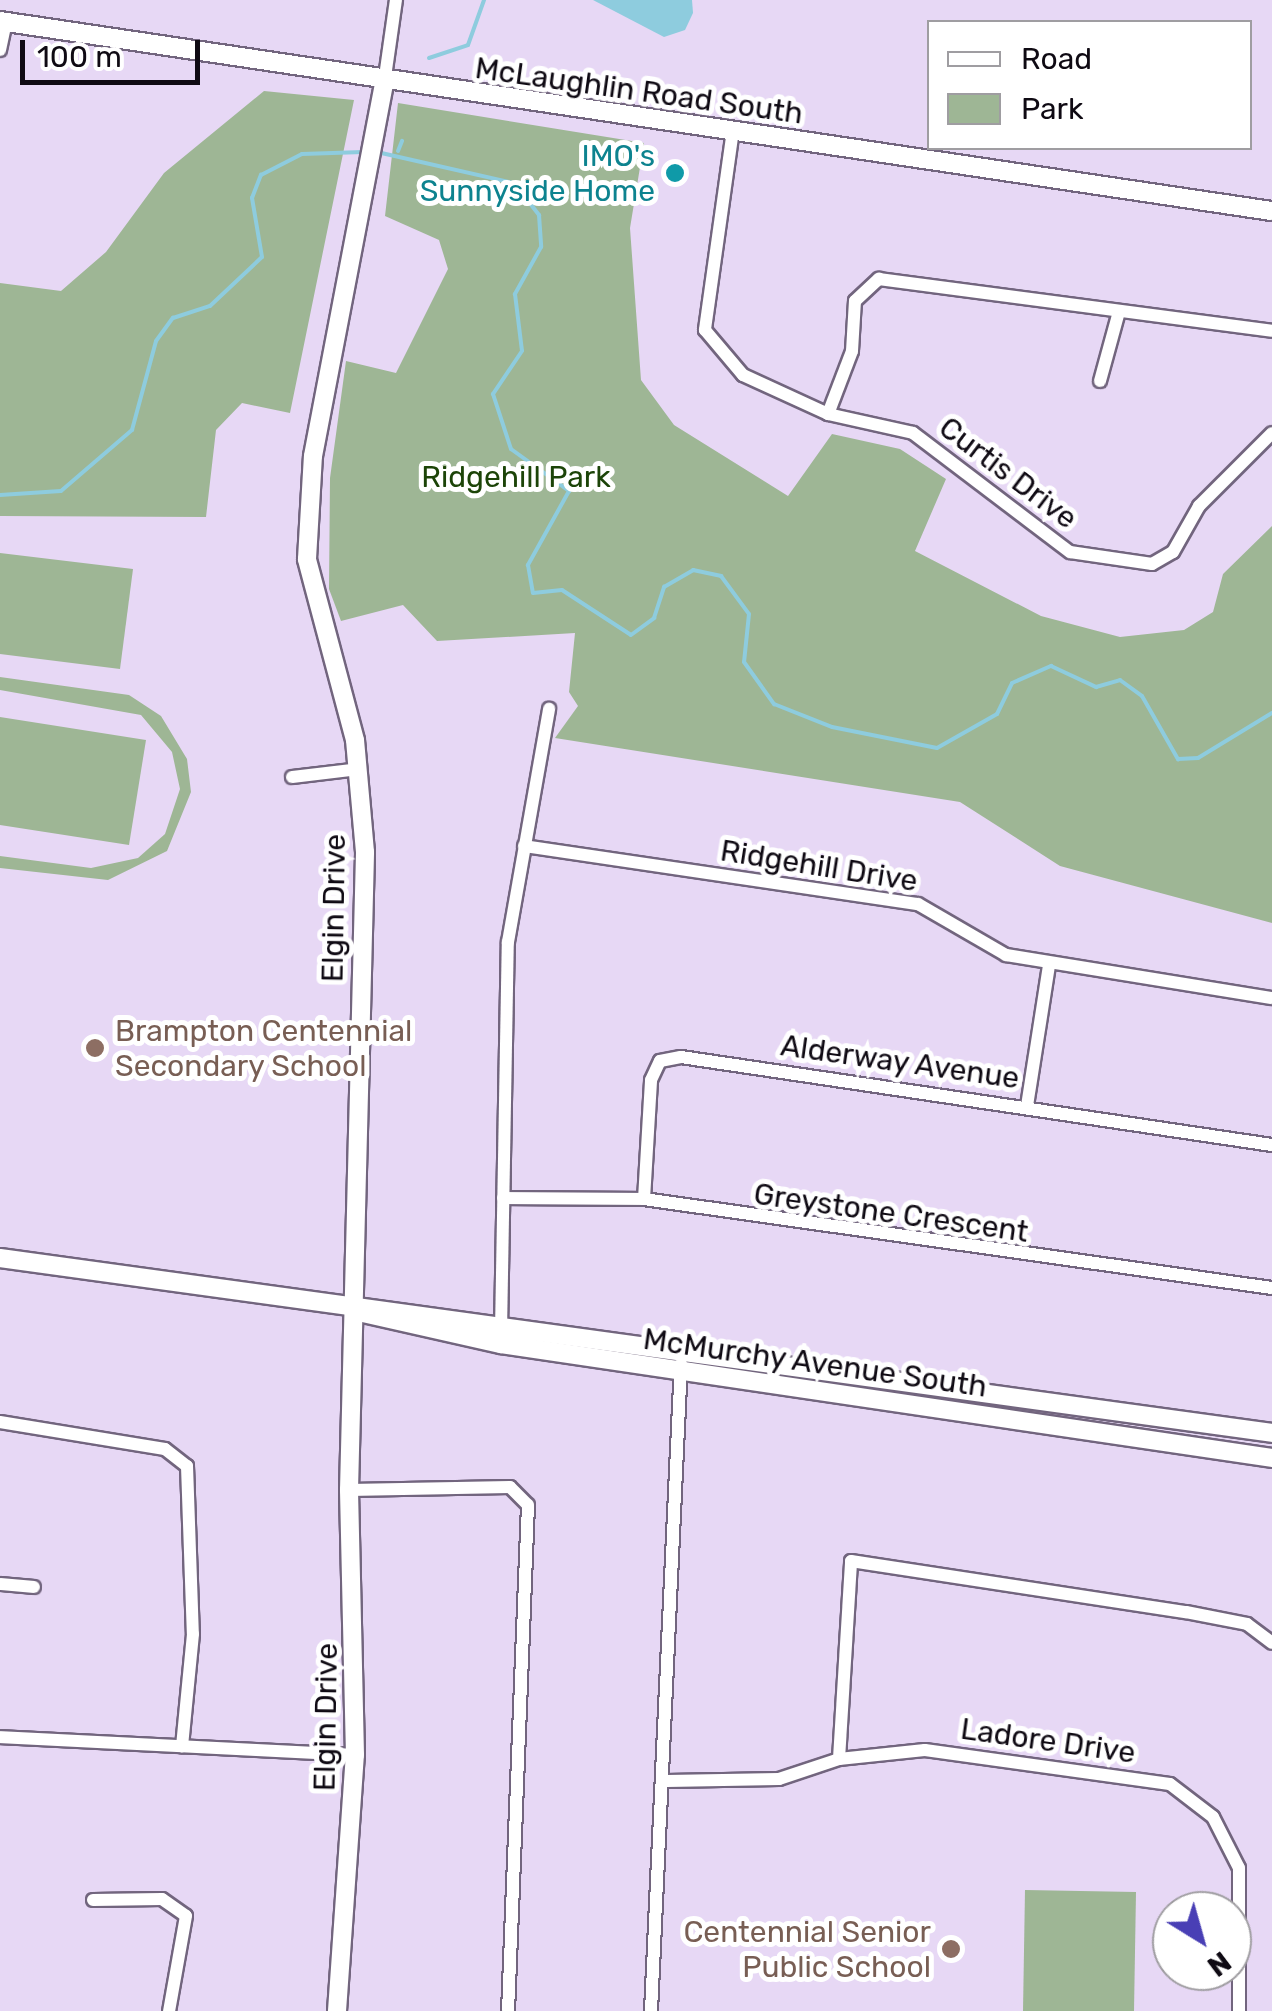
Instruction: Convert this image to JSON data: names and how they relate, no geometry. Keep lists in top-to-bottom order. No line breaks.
{"streets":{"street":["McLaughlin Road South","Curtis Drive","Ridgehill Drive","Elgin Drive","Alderway Avenue","Greystone Crescent","McMurchy Avenue South","Ladore Drive"]},"crossings":[["McLaughlin Road South","Curtis Drive"],["McLaughlin Road South","Elgin Drive"],["Elgin Drive","McMurchy Avenue South"],["Alderway Avenue","Greystone Crescent"]],"parks":["Ridgehill Park"],"places":["IMO's Sunnyside Home","Brampton Centennial Secondary School","Centennial Senior Public School"],"legend":["Road","Park"],"scale_bar":"100 m","north":"bottom right"}
